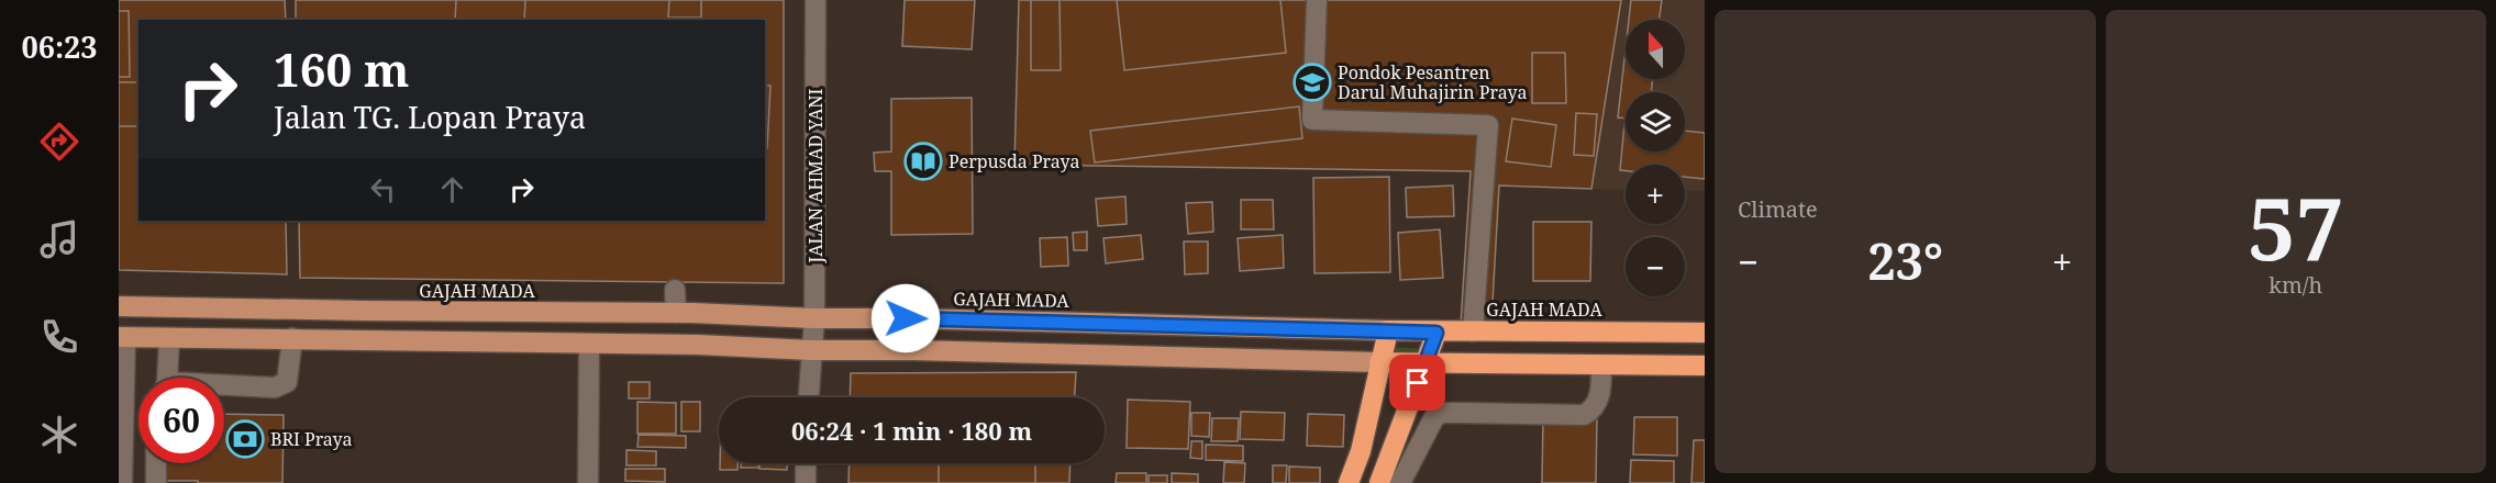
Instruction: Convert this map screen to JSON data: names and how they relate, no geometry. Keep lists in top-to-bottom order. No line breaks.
{"streets":{"highway":["GAJAH MADA"],"street":["JALAN AHMAD YANI"]},"crossings":[["JALAN AHMAD YANI","GAJAH MADA"]],"places":{"school or university":["Pondok Pesantren Darul Muhajirin Praya"],"library":["Perpusda Praya"],"bank":["BRI Praya"]},"north":"top","page":{"tabs":"06:23","tile":["Climate",["57","km/h"]],"map_buttons":["+","−"],"turn":["160 m","Jalan TG. Lopan Praya"],"heat":["−","23°","+"],"limit":"60","trip":"06:24 · 1 min · 180 m"}}
